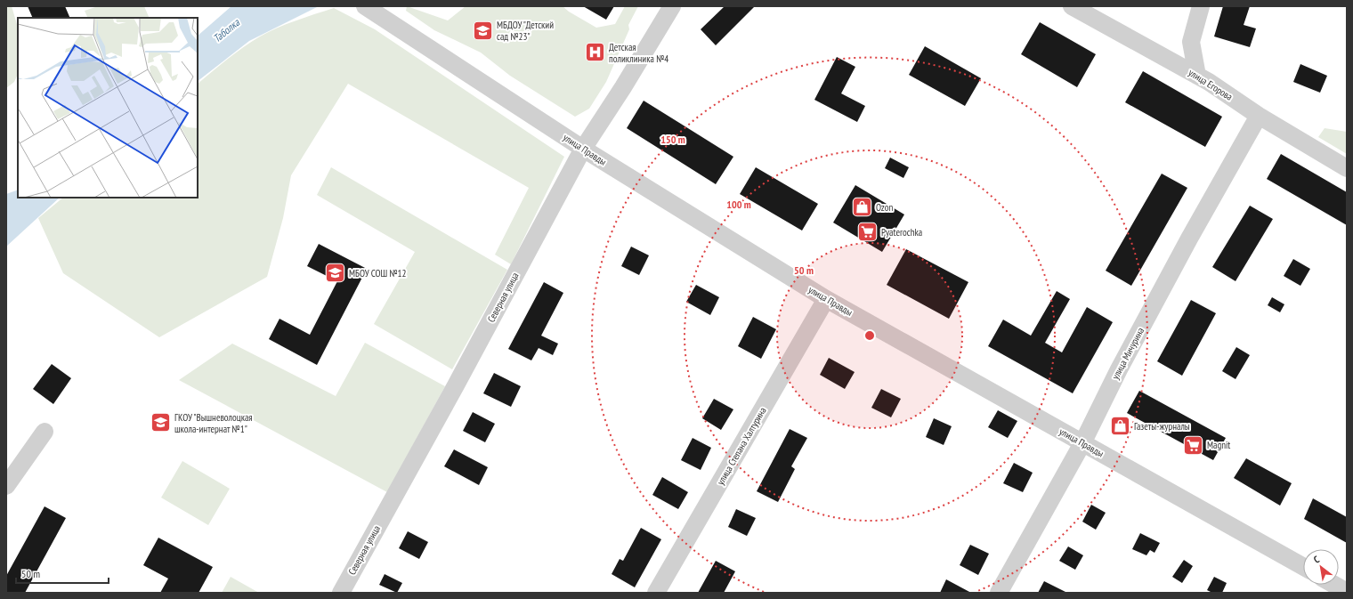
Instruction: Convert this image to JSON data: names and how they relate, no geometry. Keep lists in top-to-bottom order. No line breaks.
{"streets":{"street":["улица Егорова","улица Правды","Северная улица","улица Мичурина","улица Степана Халтурина"]},"crossings":[["улица Егорова","улица Мичурина"],["улица Правды","Северная улица"],["улица Правды","улица Мичурина"],["улица Правды","улица Степана Халтурина"]],"water":["Таболка"],"places":{"school or university":["МБДОУ \"Детский сад №23\"","МБОУ СОШ №12","ГКОУ \"Вышневолоцкая школа-интернат №1\""],"hospital":["Детская поликлиника №4"],"shop":["Ozon","Газеты-журналы"],"supermarket":["Pyaterochka","Magnit"]},"scale_bar":"50 m","north":"top left","rings":["150 m","100 m","50 m"]}
